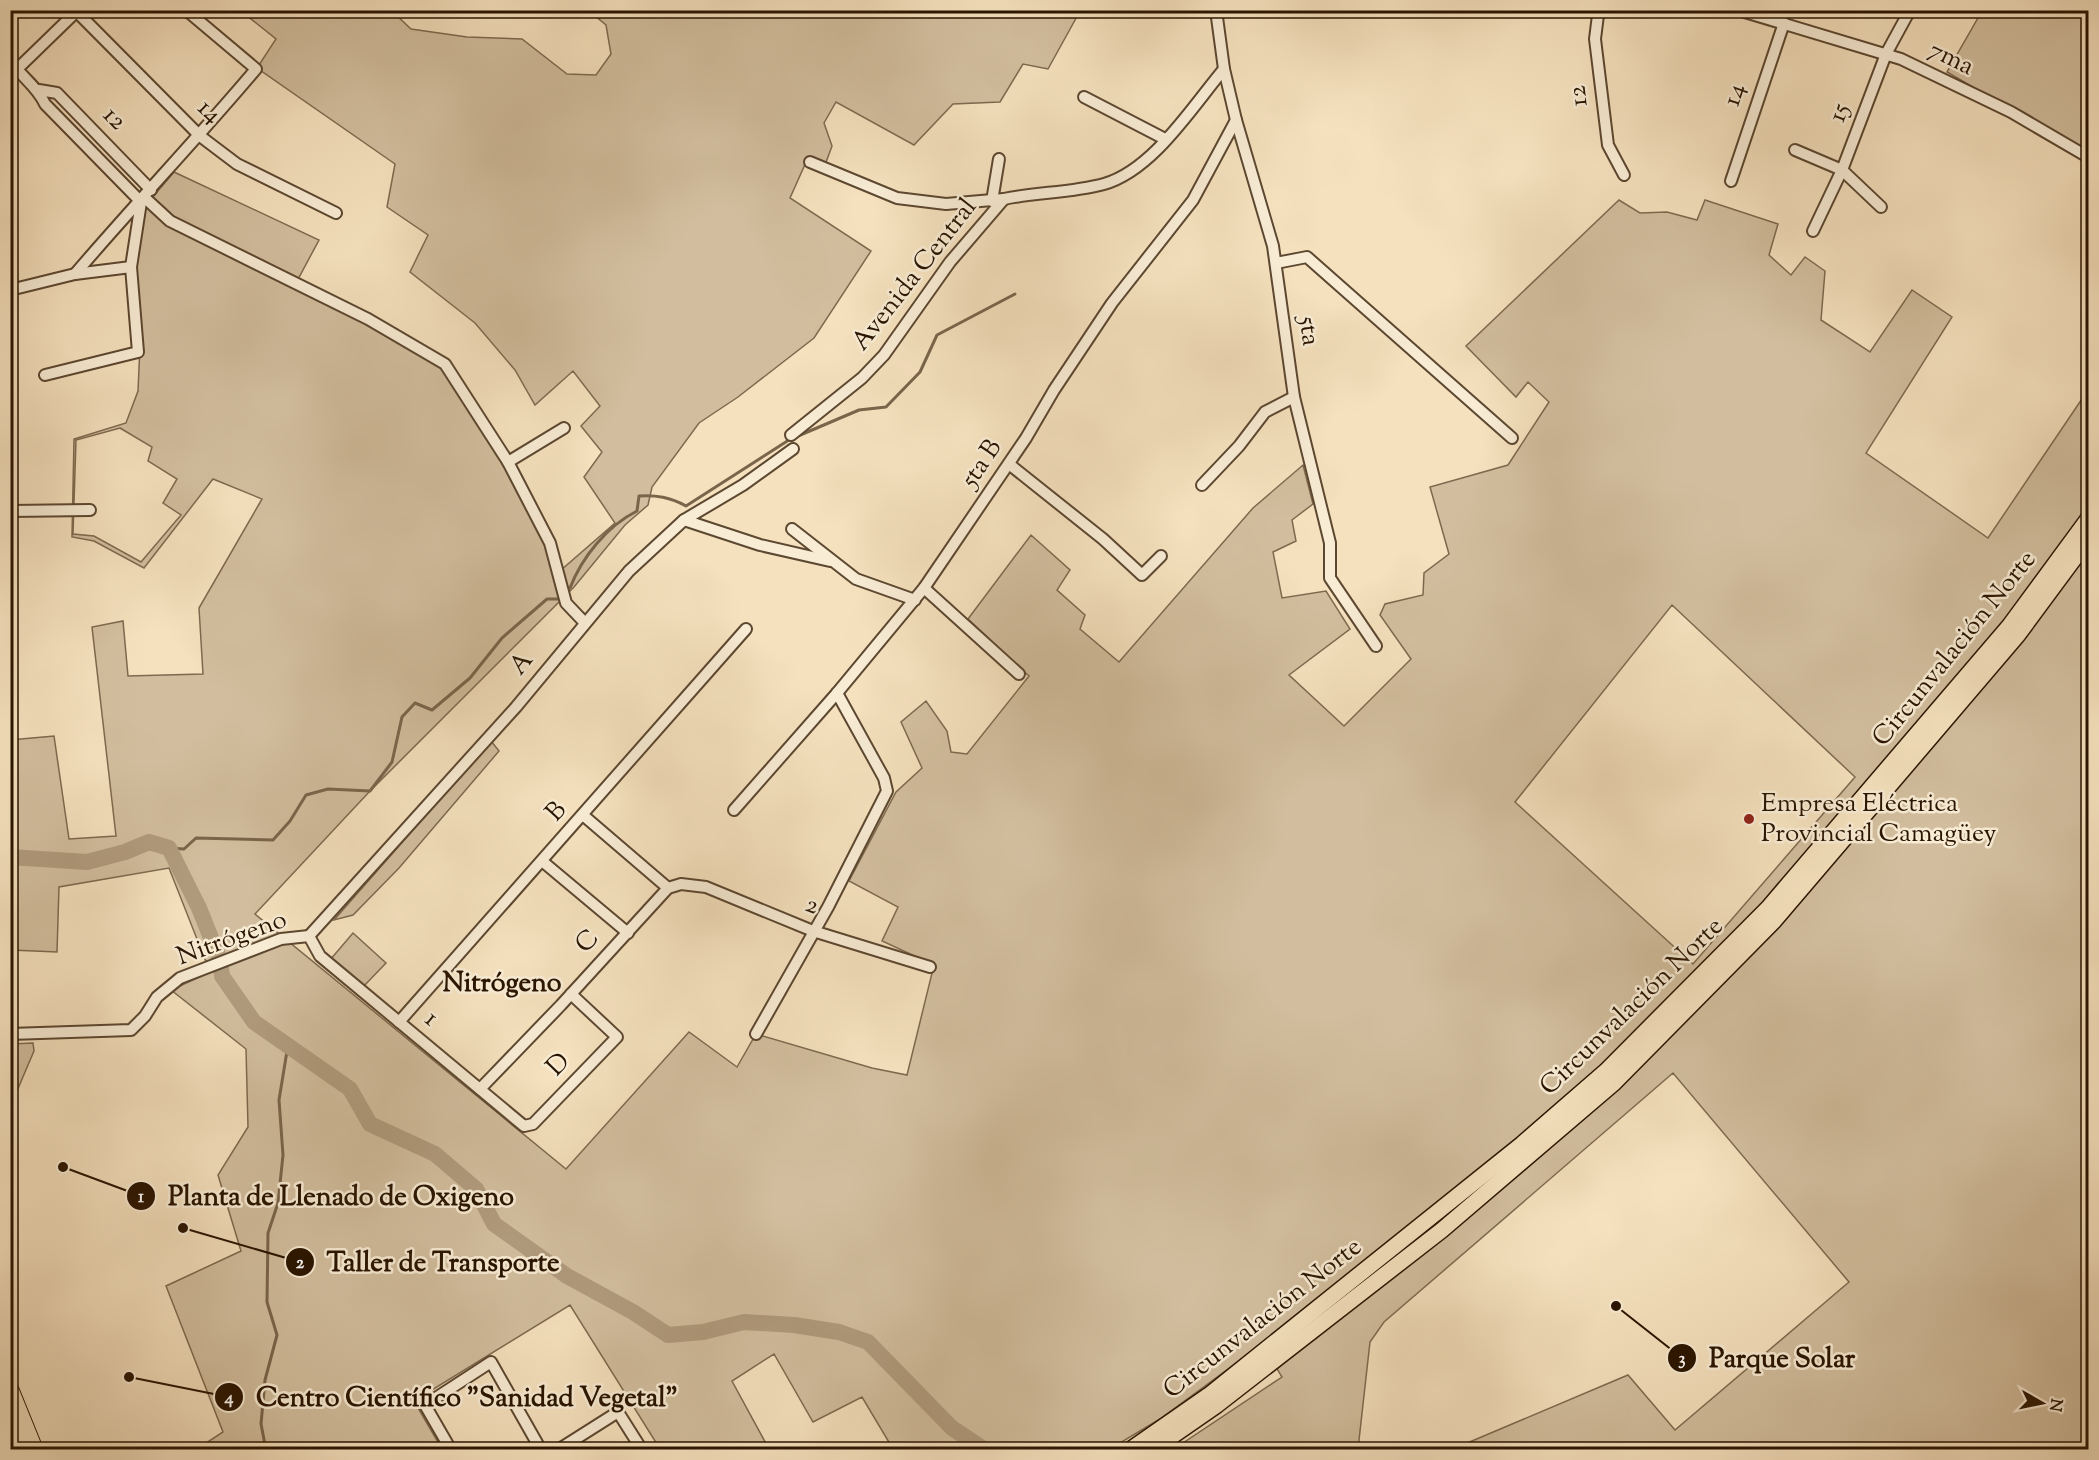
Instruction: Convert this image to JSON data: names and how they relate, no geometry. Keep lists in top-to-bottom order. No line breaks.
{"streets":{"highway":["Circunvalación Norte"],"street":["7ma","14","12","15","Avenida Central","5ta","5ta B","A","B","2","Nitrógeno","C","1","D"]},"crossings":[["7ma","14"],["7ma","15"],["Avenida Central","5ta"],["5ta","5ta B"],["A","Nitrógeno"],["A","1"],["B","1"],["2","C"],["Nitrógeno","1"],["C","1"],["C","D"],["1","D"]],"districts":["Nitrógeno"],"places":["Empresa Eléctrica Provincial Camagüey","Planta de Llenado de Oxigeno","Taller de Transporte","Parque Solar","Centro Científico \"Sanidad Vegetal\""],"north":"right"}
